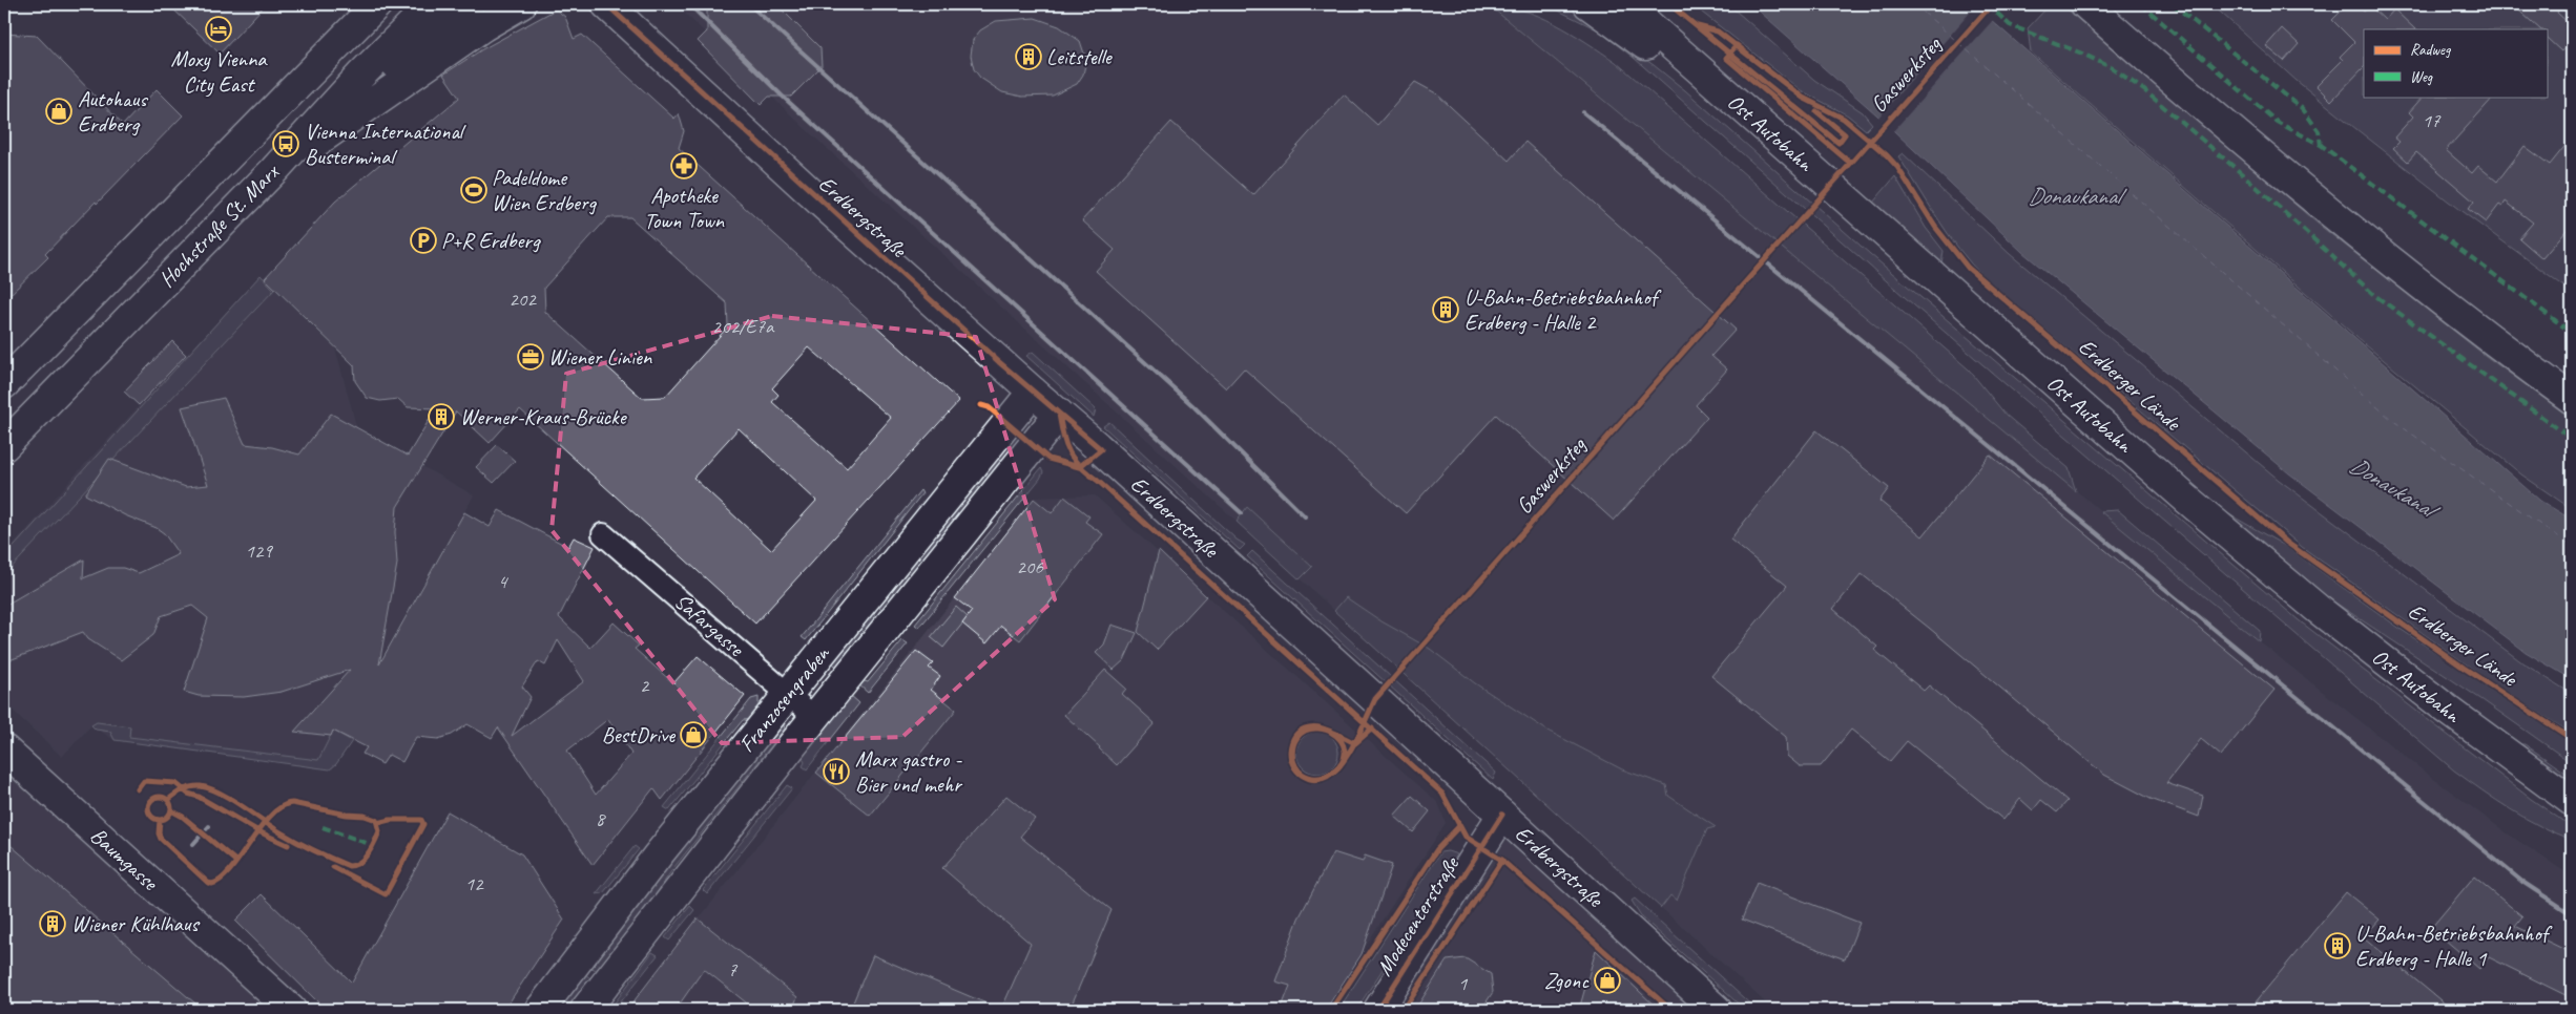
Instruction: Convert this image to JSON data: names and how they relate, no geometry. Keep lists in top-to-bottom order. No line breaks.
{"streets":{"main road":["Ost Autobahn","Erdbergstraße","Hochstraße St. Marx","Franzosengraben","Baumgasse","Modecenterstraße"],"street":["Safargasse"],"cycle path":["Gaswerksteg","Erdberger Lände"]},"crossings":[["Erdbergstraße","Franzosengraben"],["Erdbergstraße","Modecenterstraße"],["Safargasse","Franzosengraben"]],"water":["Donaukanal"],"places":{"hotel":["Moxy Vienna City East"],"building":["Leitstelle","U-Bahn-Betriebsbahnhof Erdberg - Halle 2","Werner-Kraus-Brücke","Wiener Kühlhaus","U-Bahn-Betriebsbahnhof Erdberg - Halle 1"],"shop":["Autohaus Erdberg","BestDrive","Zgonc"],"bus stop":["Vienna International Busterminal"],"pharmacy":["Apotheke Town Town"],"sports":["Padeldome Wien Erdberg"],"parking":["P+R Erdberg"],"office":["Wiener Linien"],"restaurant":["Marx gastro - Bier und mehr"]},"house_numbers":["17","202","202/E7a","129","206","4","2","8","12","7","1"],"legend":["Radweg","Weg"]}
